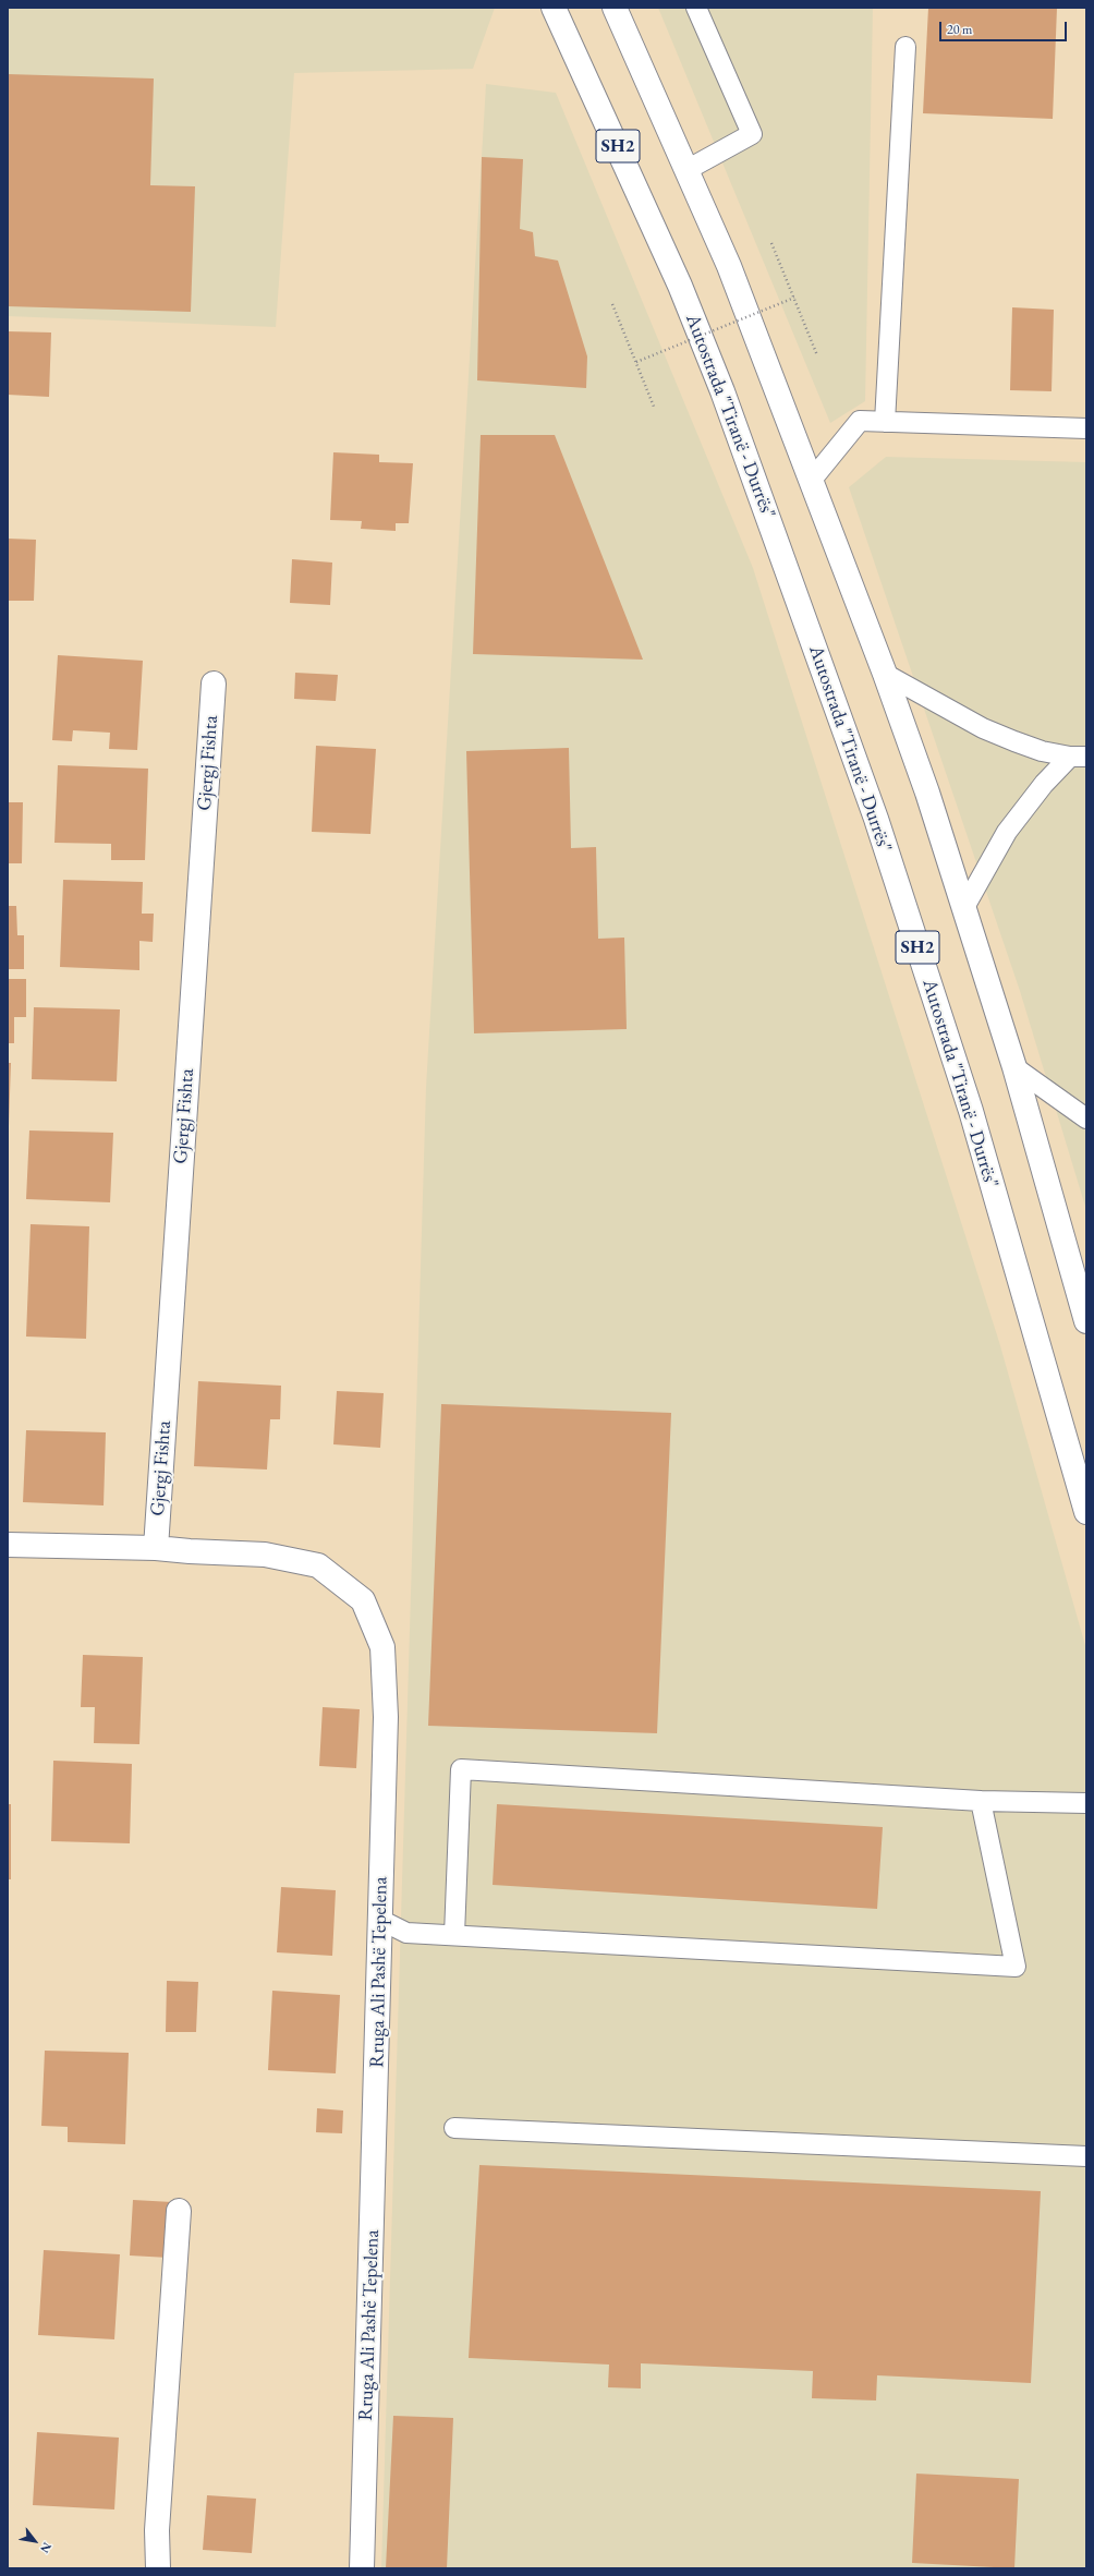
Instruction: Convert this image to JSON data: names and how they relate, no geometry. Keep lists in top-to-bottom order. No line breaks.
{"streets":{"main road":["SH2","Autostrada \"Tiranë - Durrës\"","Gjergj Fishta","Rruga Ali Pashë Tepelena"]},"crossings":[["Gjergj Fishta","Rruga Ali Pashë Tepelena"]],"scale_bar":"20 m","north":"bottom right"}
